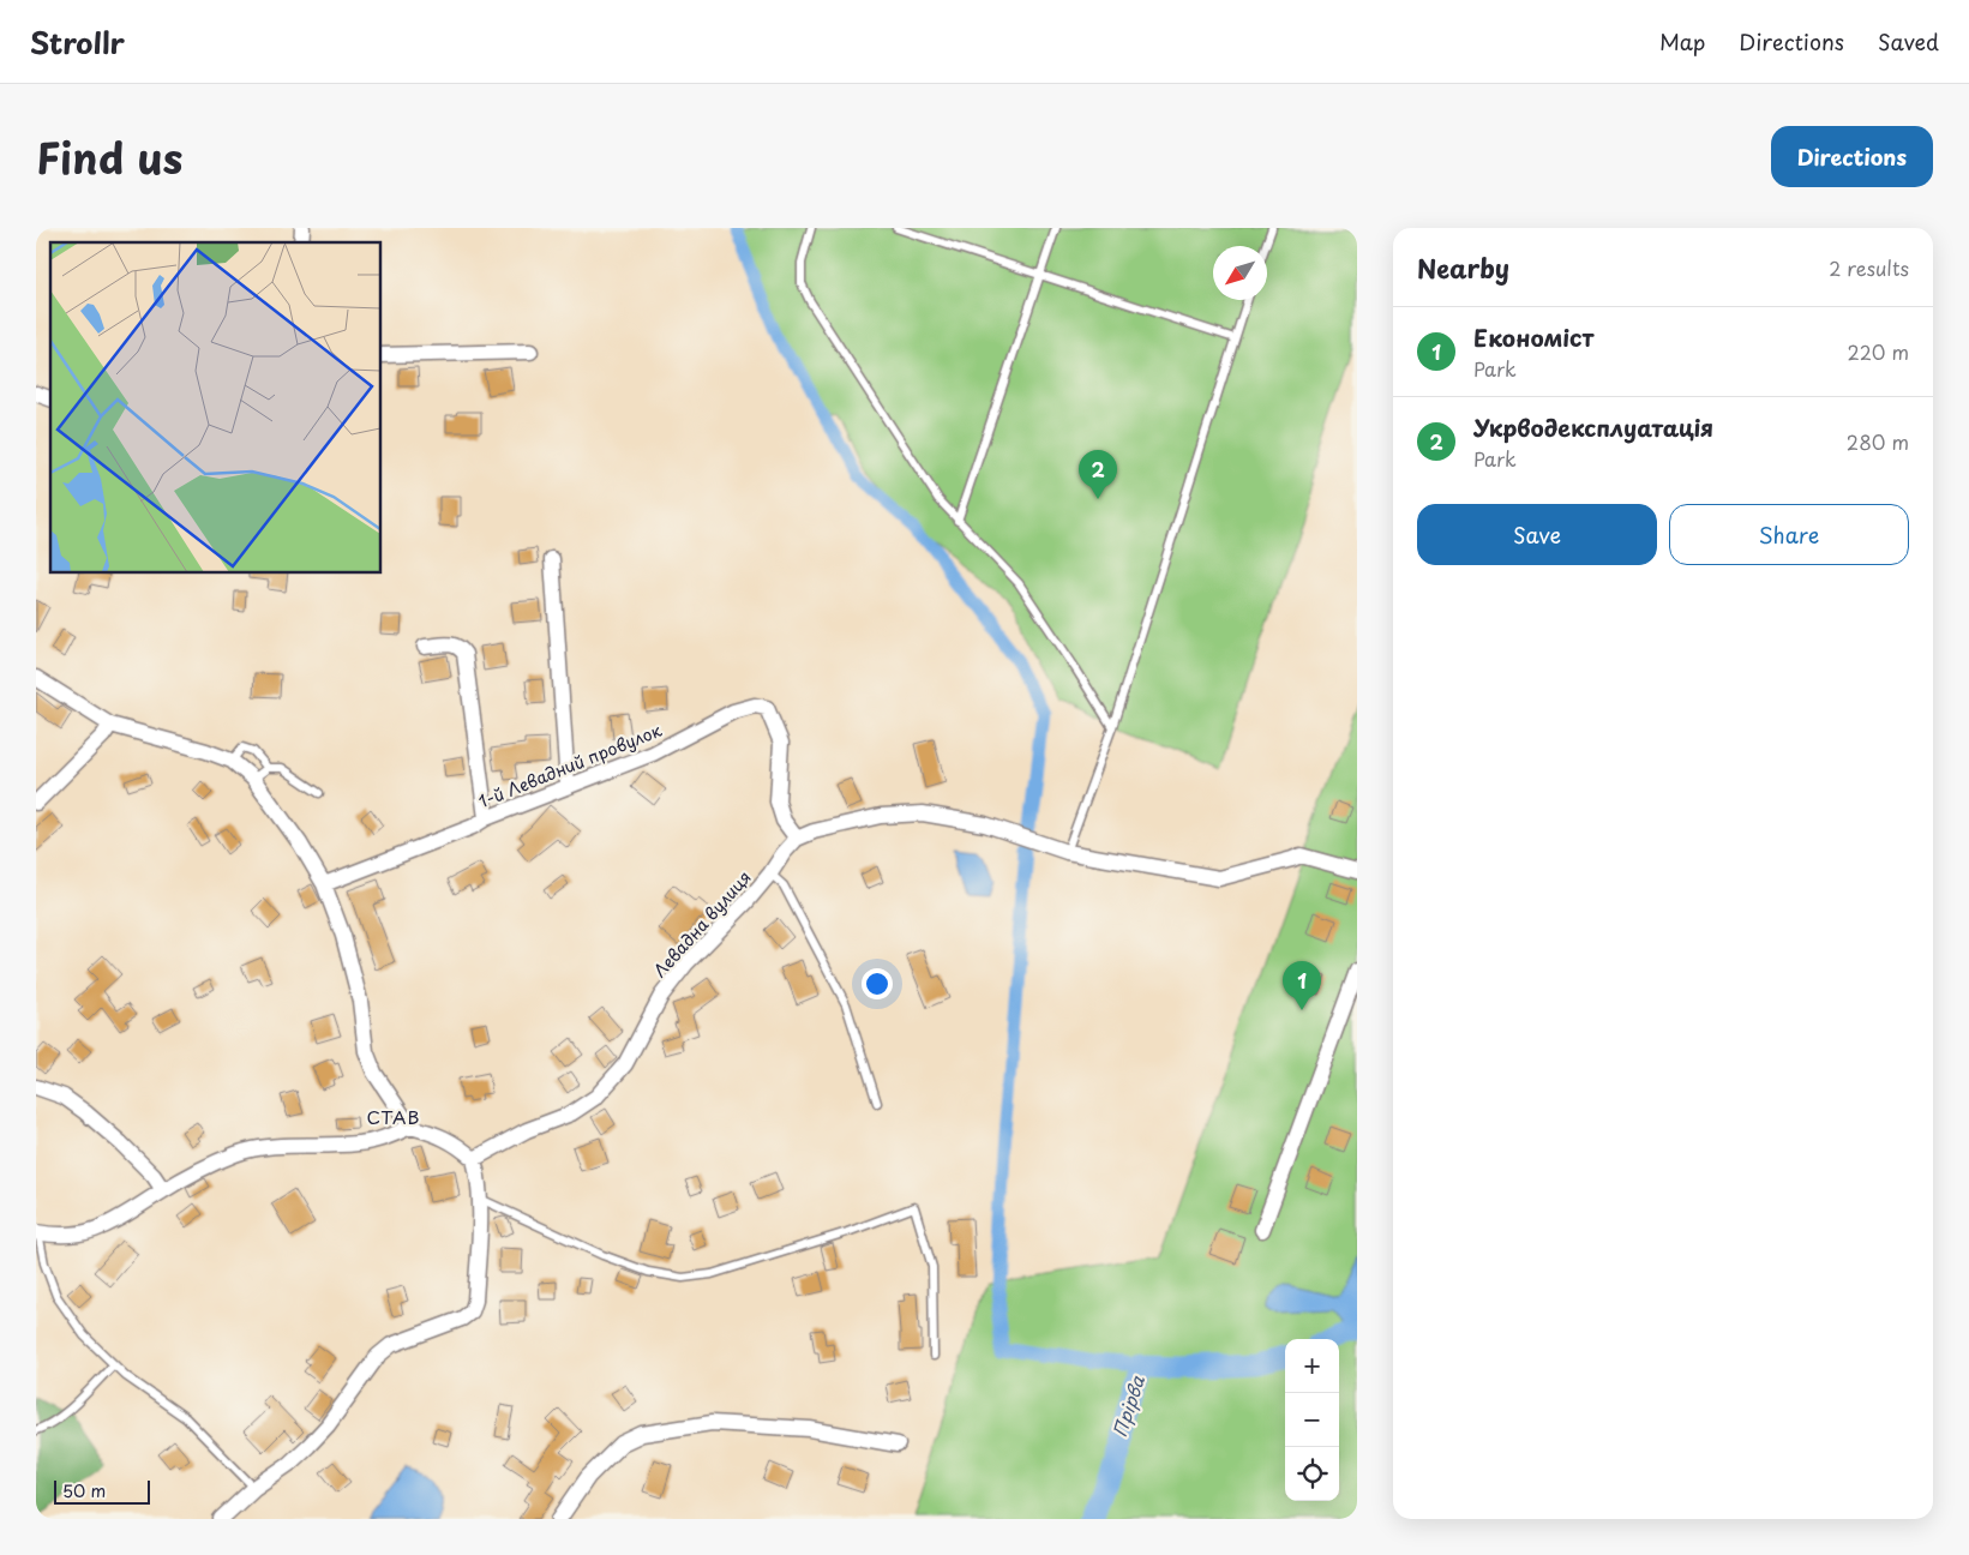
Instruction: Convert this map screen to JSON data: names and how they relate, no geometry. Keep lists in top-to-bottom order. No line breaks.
{"streets":{"street":["1-й Левадний провулок","Левадна вулиця"]},"crossings":[["1-й Левадний провулок","Левадна вулиця"]],"districts":["СТАВ"],"water":["Прірва"],"scale_bar":"50 m","north":"bottom left","page":{"header":"Strollr","nav":["Map","Directions","Saved"],"title":"Find us","buttons":["Directions",["Save","Share"]],"heading":["Nearby","2 results"],"list":[{"mark":"1","name":"Економіст","note":"Park","value":"220 m"},{"mark":"2","name":"Укрводексплуатація","note":"Park","value":"280 m"}],"pins":["2","1"],"map_buttons":["+","−"],"scale":"50 m"}}
